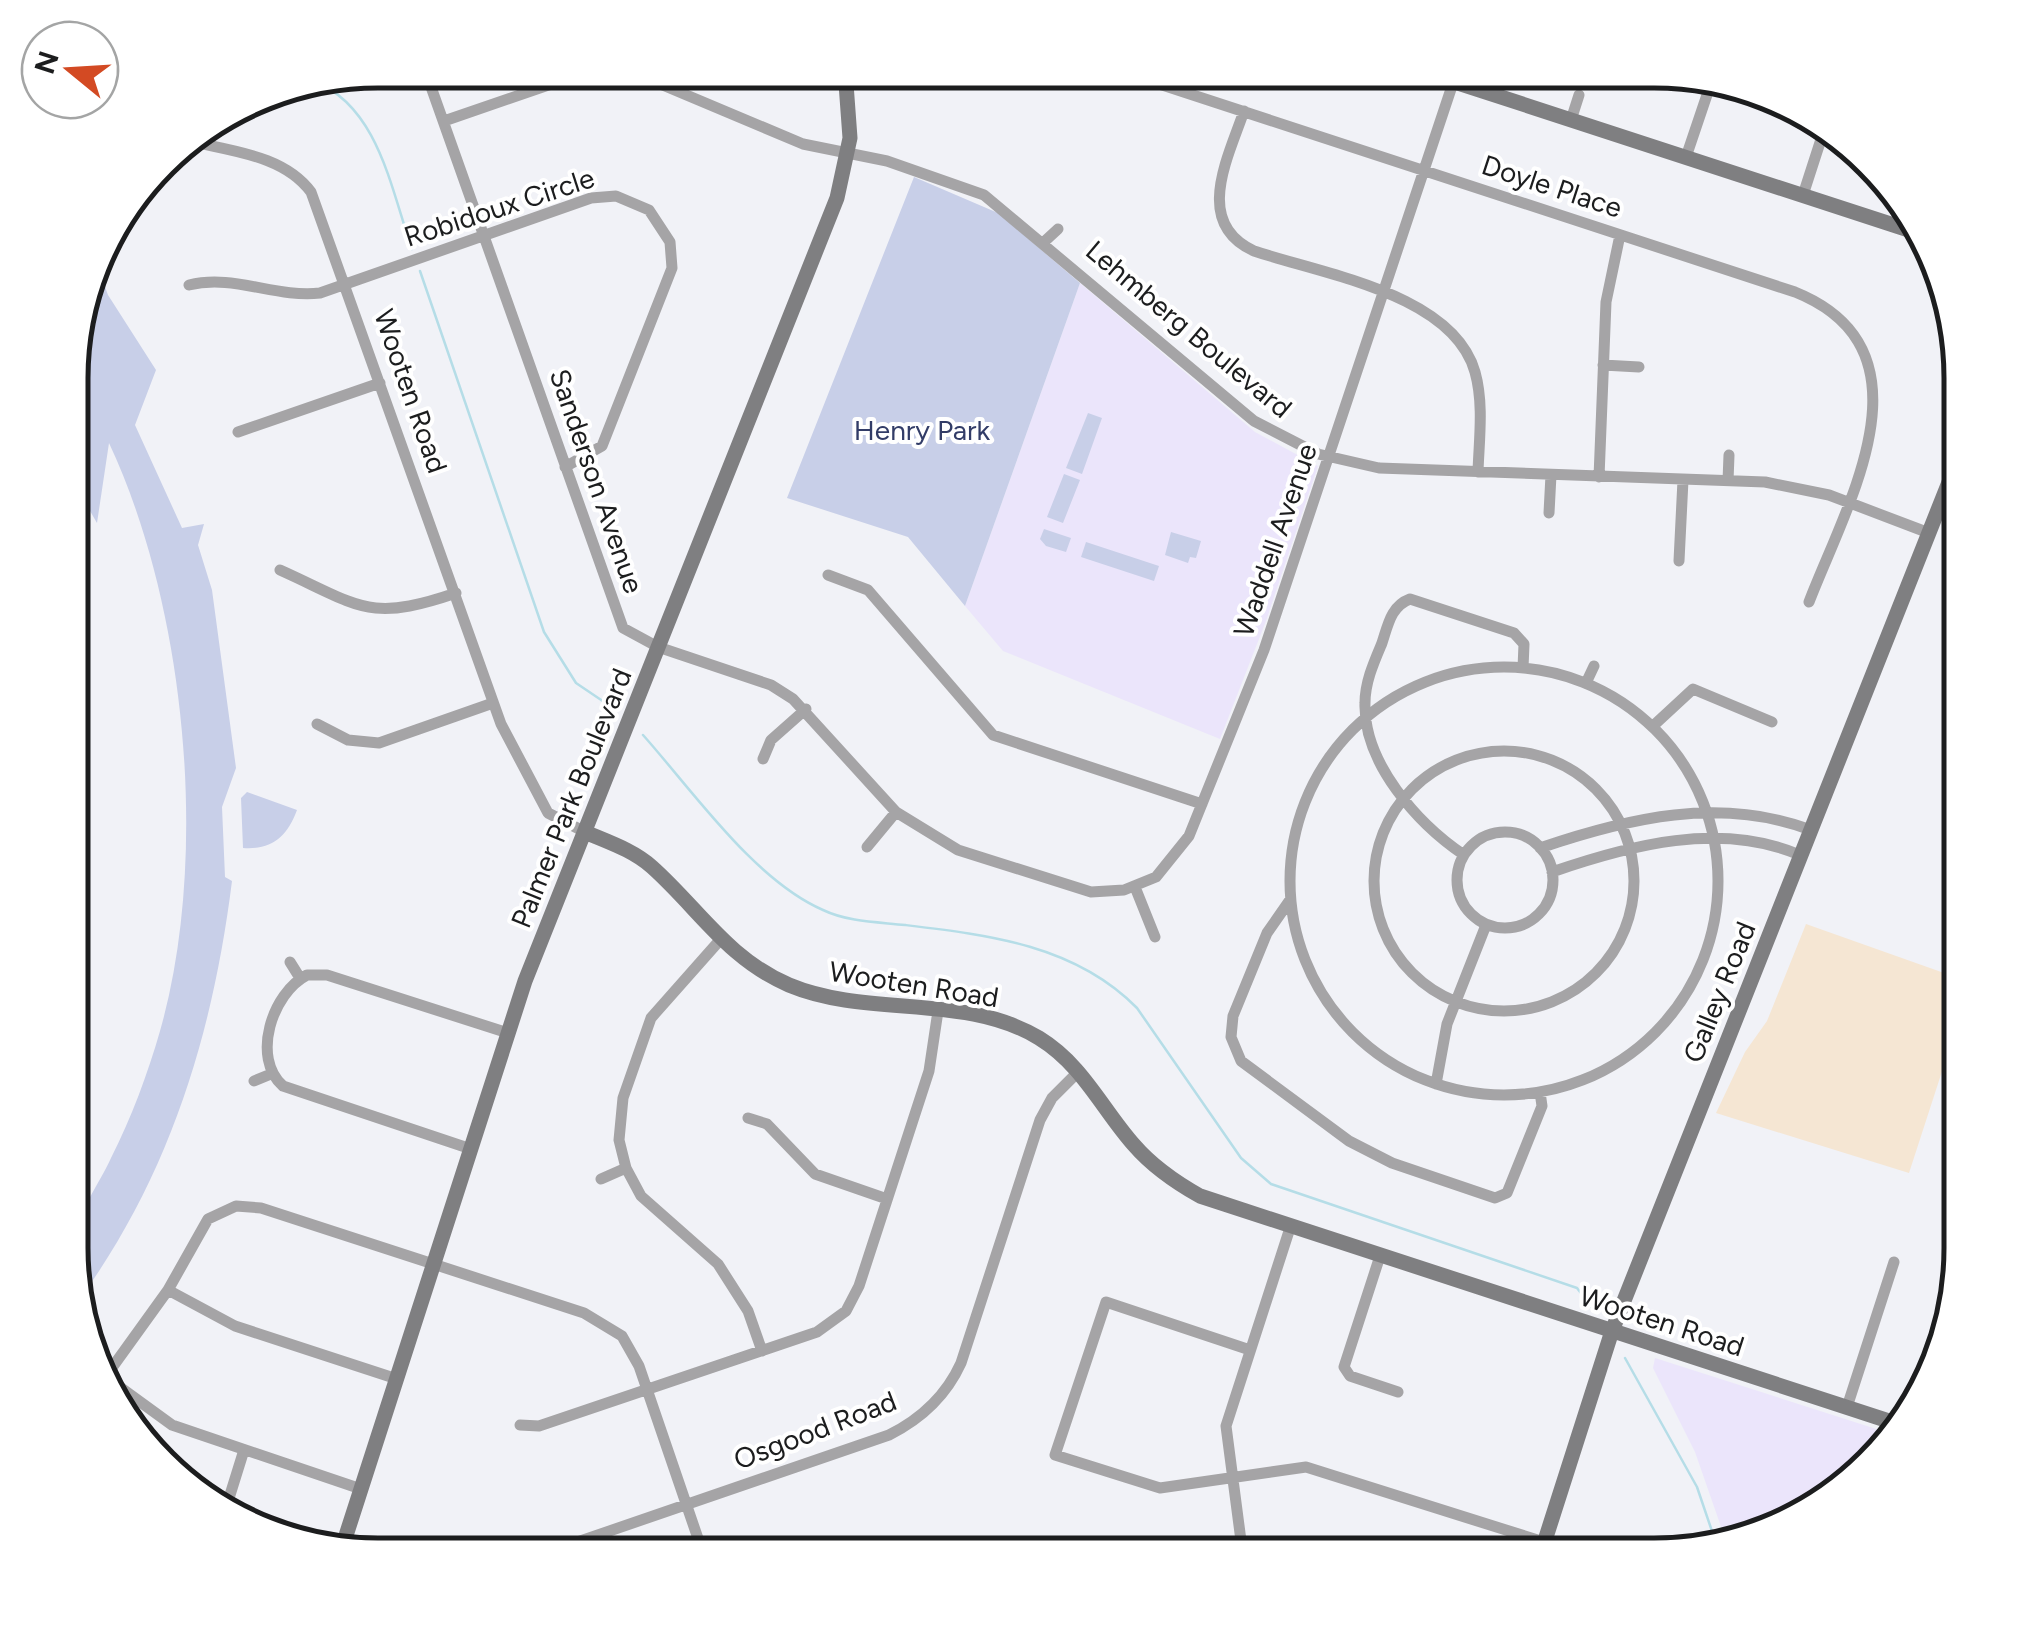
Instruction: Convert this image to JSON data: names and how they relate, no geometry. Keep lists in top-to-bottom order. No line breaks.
{"streets":{"main road":["Wooten Road","Palmer Park Boulevard","Galley Road"],"street":["Doyle Place","Robidoux Circle","Lehmberg Boulevard","Sanderson Avenue","Waddell Avenue","Osgood Road"]},"crossings":[["Doyle Place","Lehmberg Boulevard"],["Doyle Place","Waddell Avenue"],["Robidoux Circle","Wooten Road"],["Robidoux Circle","Sanderson Avenue"],["Lehmberg Boulevard","Waddell Avenue"],["Lehmberg Boulevard","Palmer Park Boulevard"],["Lehmberg Boulevard","Galley Road"],["Wooten Road","Palmer Park Boulevard"],["Wooten Road","Galley Road"],["Wooten Road","Osgood Road"],["Sanderson Avenue","Waddell Avenue"],["Sanderson Avenue","Palmer Park Boulevard"]],"parks":["Henry Park"],"north":"left"}
